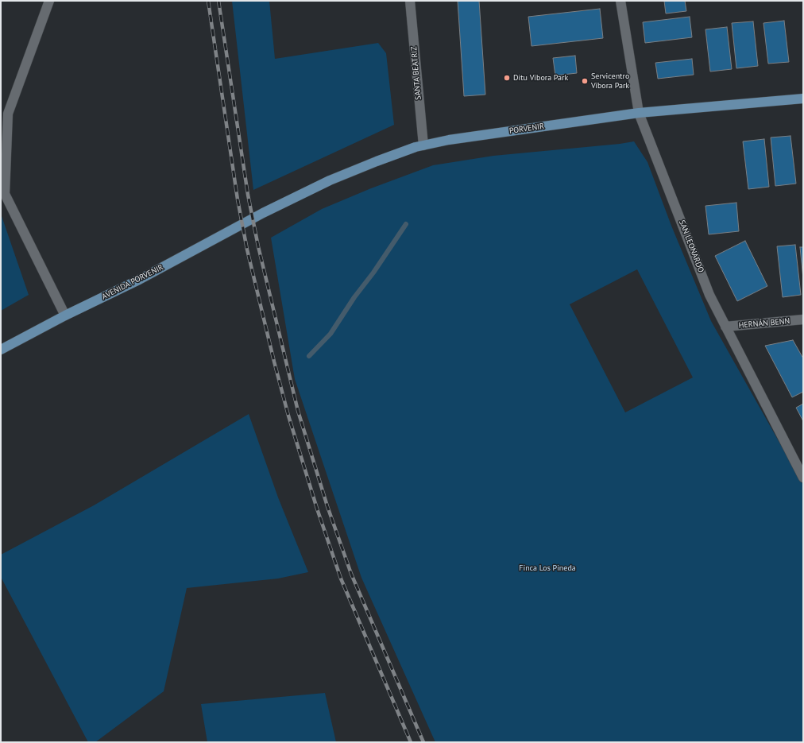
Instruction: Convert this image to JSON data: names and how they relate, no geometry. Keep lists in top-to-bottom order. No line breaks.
{"streets":{"main road":["PORVENIR","AVENIDA PORVENIR"],"street":["SANTA BEATRIZ","SAN LEONARDO","HERNÁN BENN"]},"crossings":[["SANTA BEATRIZ","PORVENIR"],["PORVENIR","SAN LEONARDO"],["PORVENIR","AVENIDA PORVENIR"],["SAN LEONARDO","HERNÁN BENN"]],"parks":["Finca Los Pineda"],"places":["Ditu Vibora Park","Servicentro Víbora Park"]}
